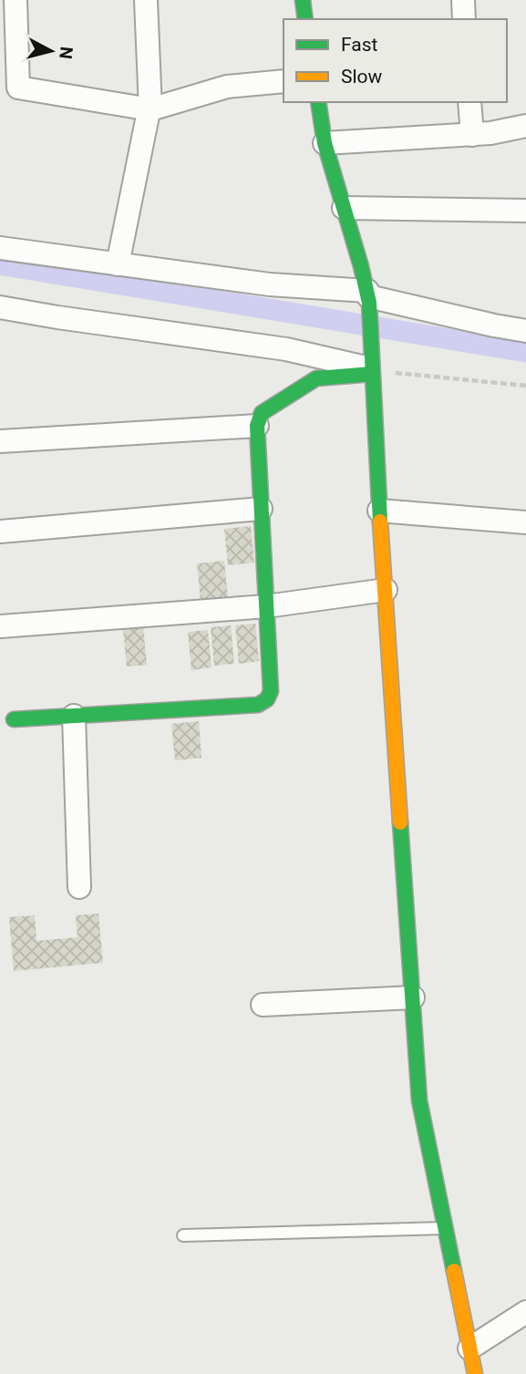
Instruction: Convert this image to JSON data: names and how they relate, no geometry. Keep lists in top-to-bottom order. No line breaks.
{"legend":["Fast","Slow"],"north":"right"}
